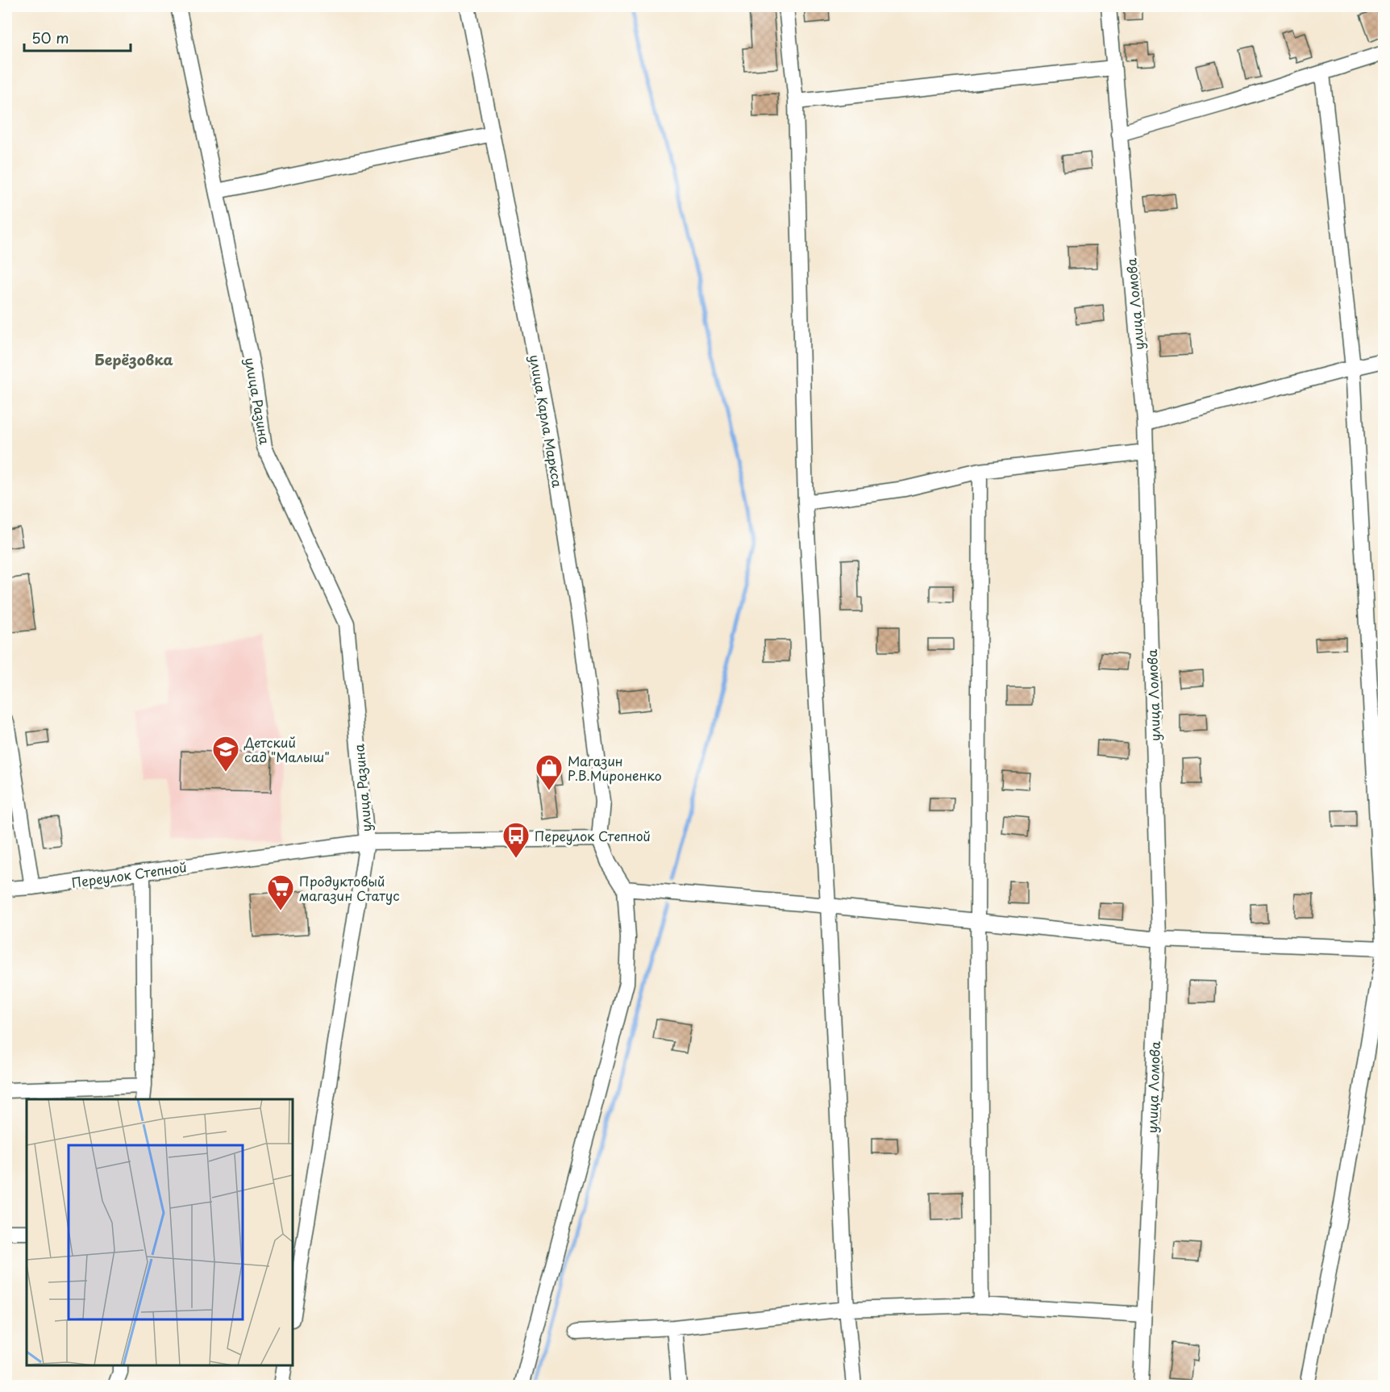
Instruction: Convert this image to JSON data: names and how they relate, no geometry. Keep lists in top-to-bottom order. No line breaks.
{"streets":{"street":["улица Ломова","улица Разина","улица Карла Маркса","Переулок Степной"]},"crossings":[["улица Разина","Переулок Степной"],["улица Карла Маркса","Переулок Степной"]],"districts":["Берёзовка"],"places":{"school or university":["Детский сад \"Малыш\""],"shop":["Магазин Р.В.Мироненко"],"bus stop":["Переулок Степной"],"supermarket":["Продуктовый магазин Статус"]},"scale_bar":"50 m"}
